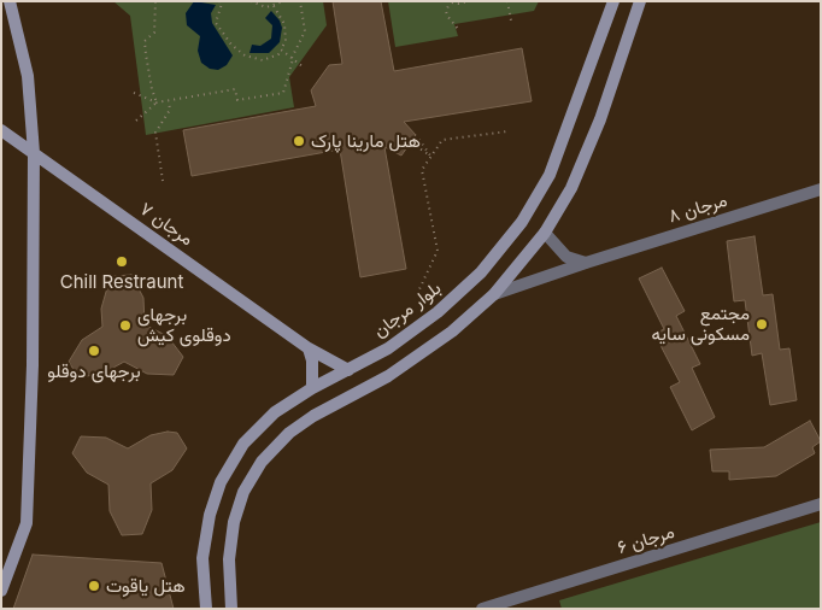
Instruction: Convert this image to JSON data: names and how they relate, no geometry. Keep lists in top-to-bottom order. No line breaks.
{"streets":{"main road":["مرجان ۷","بلوار مرجان"],"street":["مرجان ۸","مرجان ۶"]},"crossings":[["مرجان ۷","بلوار مرجان"]],"places":["هتل مارینا پارک","Chill Restraunt","مجتمع مسکونی سایه","برجهای دوقلوی کیش","برجهای دوقلو","هتل یاقوت"]}
